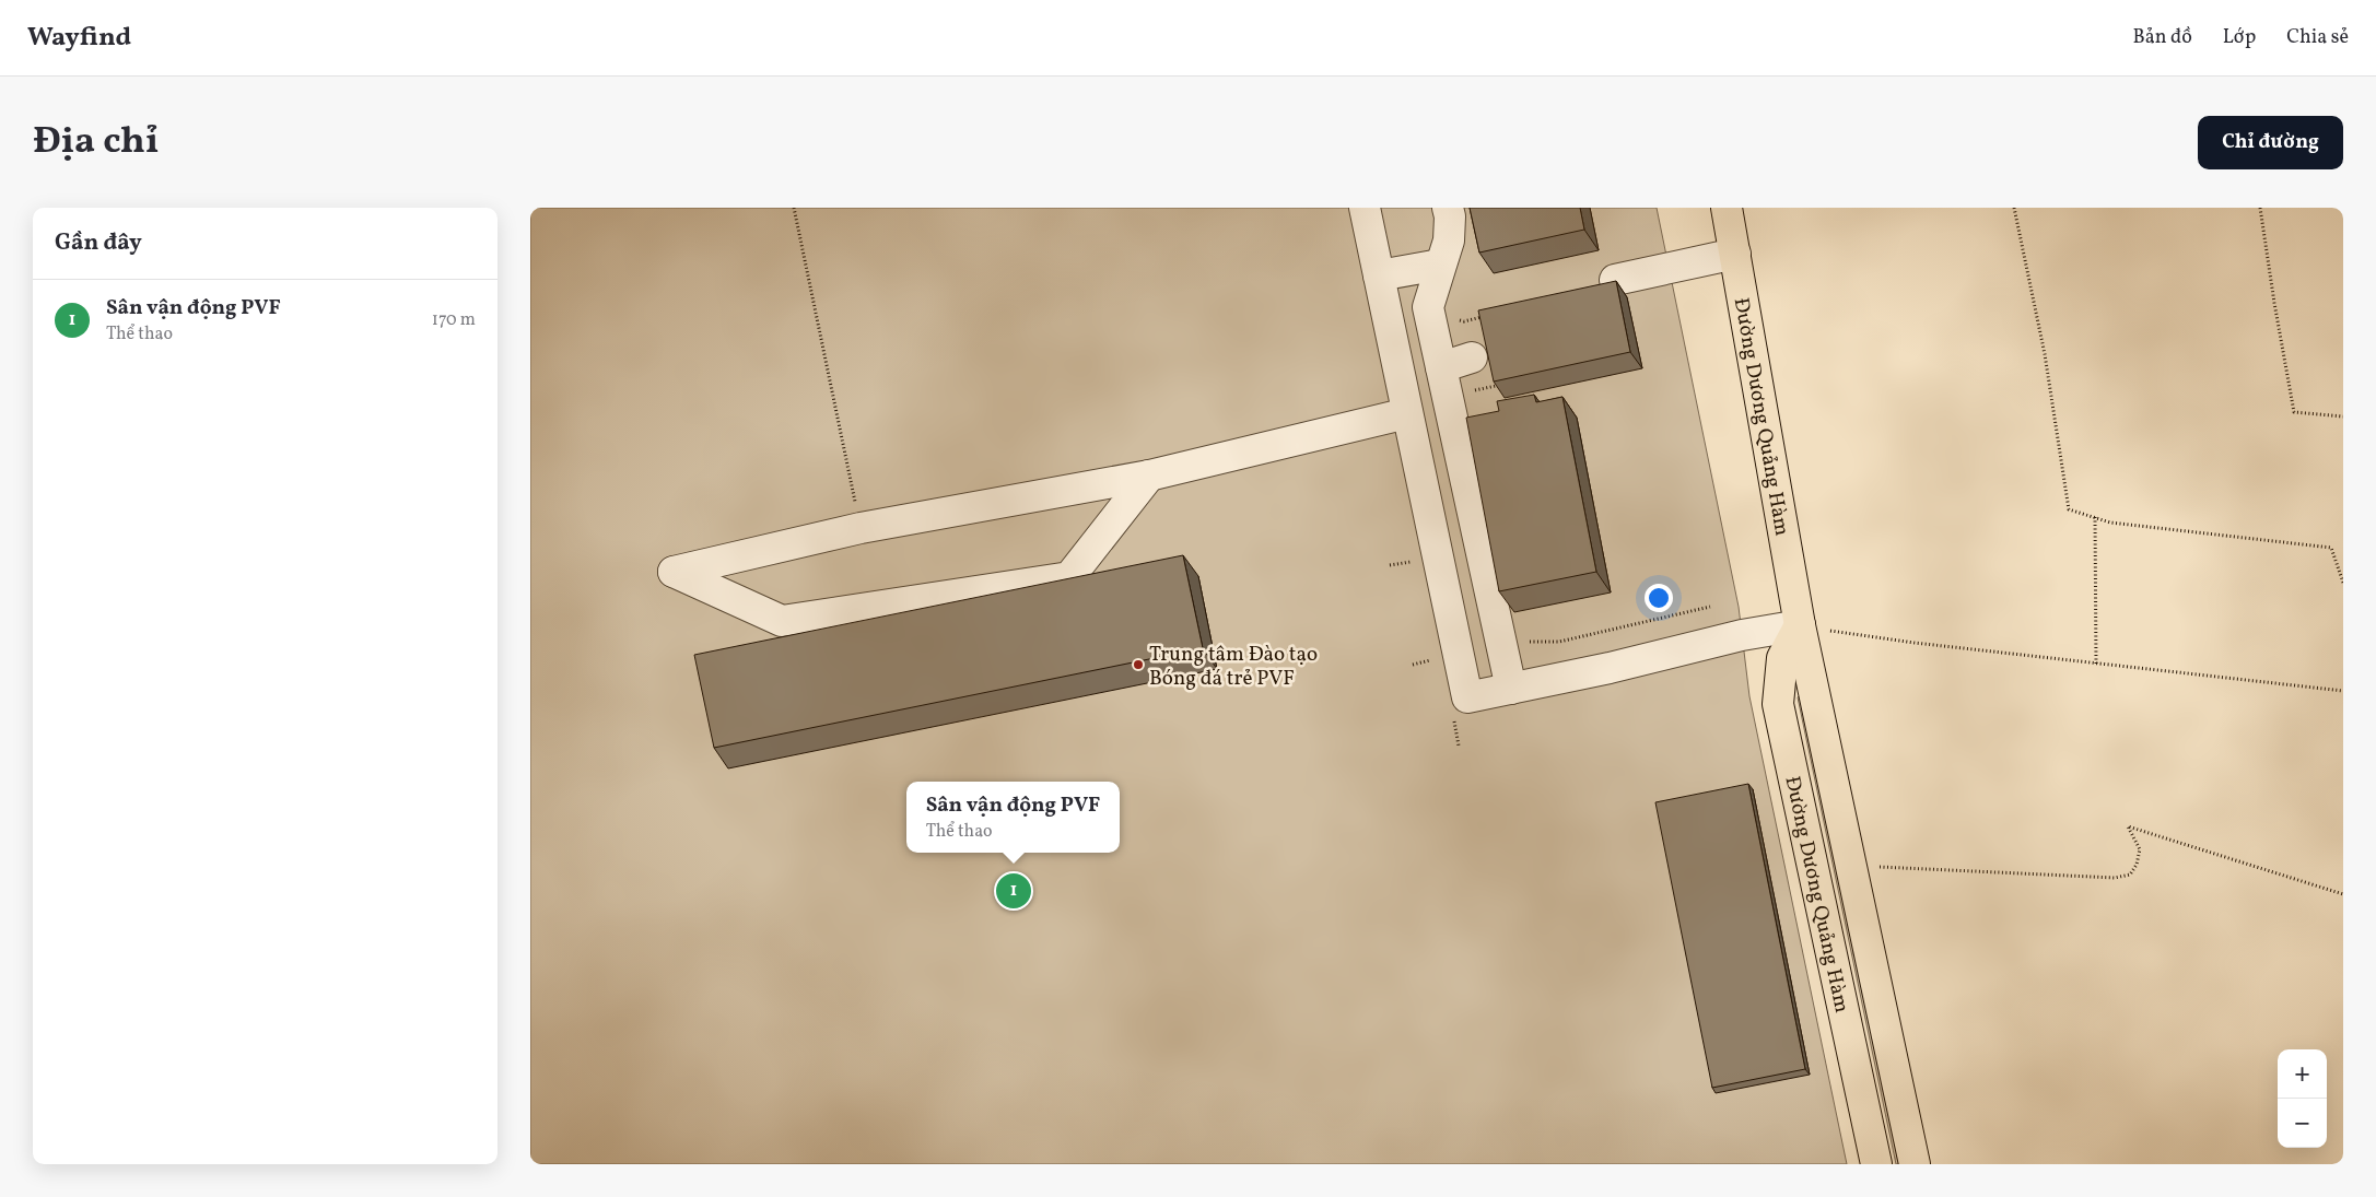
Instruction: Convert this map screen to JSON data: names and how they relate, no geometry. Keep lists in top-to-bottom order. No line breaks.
{"streets":{"main road":["Đường Dương Quảng Hàm"]},"places":["Trung tâm Đào tạo Bóng đá trẻ PVF"],"page":{"header":"Wayfind","nav":["Bản đồ","Lớp","Chia sẻ"],"title":"Địa chỉ","buttons":"Chỉ đường","heading":"Gần đây","list":[{"mark":"1","name":"Sân vận động PVF","note":"Thể thao","value":"170 m"}],"popup":["Sân vận động PVF","Thể thao"],"pins":"1","map_buttons":["+","−"]}}
